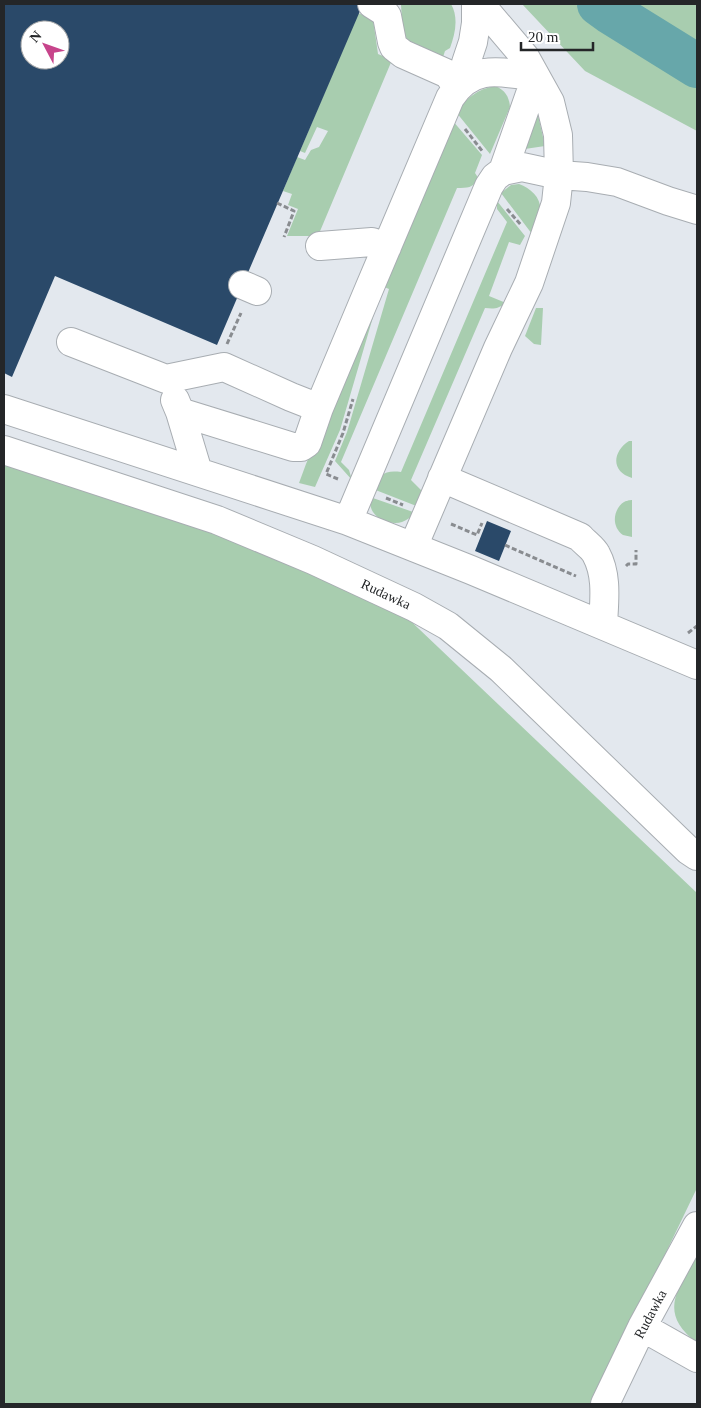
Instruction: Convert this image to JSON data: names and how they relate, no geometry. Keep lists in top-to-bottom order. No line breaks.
{"streets":{"street":["Rudawka"]},"scale_bar":"20 m","north":"top left"}
